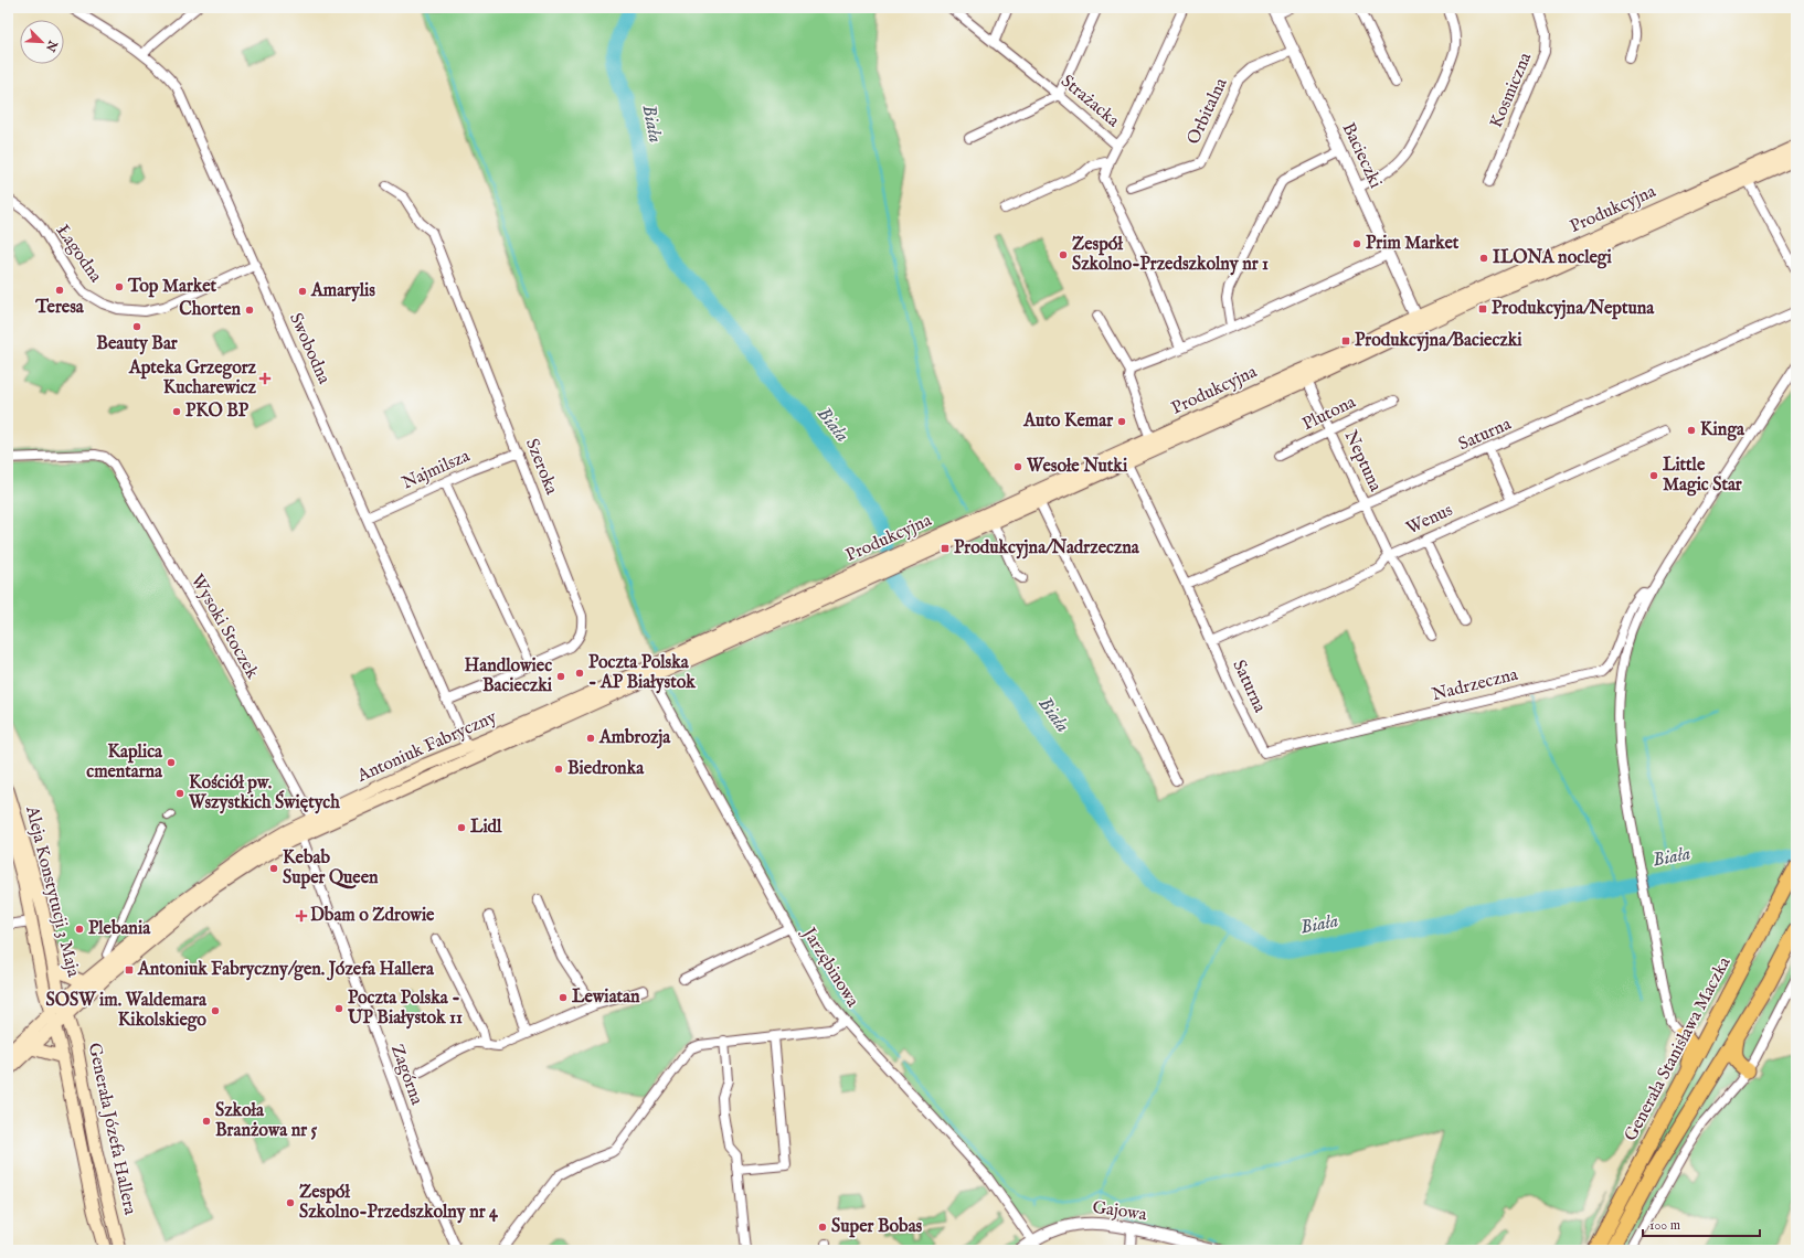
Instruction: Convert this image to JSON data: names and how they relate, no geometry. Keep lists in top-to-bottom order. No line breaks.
{"streets":{"highway":["Generała Stanisława Maczka"],"main road":["Produkcyjna","Antoniuk Fabryczny","Aleja Konstytucji 3 Maja","Generała Józefa Hallera"],"street":["Kosmiczna","Strażacka","Orbitalna","Bacieczki","Łagodna","Swobodna","Plutona","Saturna","Neptuna","Szeroka","Najmilsza","Wenus","Wysoki Stoczek","Nadrzeczna","Jarzębinowa","Zagórna","Gajowa"]},"crossings":[["Orbitalna","Bacieczki"],["Bacieczki","Produkcyjna"],["Produkcyjna","Saturna"],["Produkcyjna","Neptuna"],["Produkcyjna","Antoniuk Fabryczny"],["Produkcyjna","Jarzębinowa"],["Łagodna","Swobodna"],["Swobodna","Szeroka"],["Swobodna","Najmilsza"],["Swobodna","Antoniuk Fabryczny"],["Plutona","Neptuna"],["Saturna","Neptuna"],["Saturna","Wenus"],["Saturna","Nadrzeczna"],["Neptuna","Wenus"],["Szeroka","Najmilsza"],["Wysoki Stoczek","Antoniuk Fabryczny"],["Nadrzeczna","Generała Stanisława Maczka"],["Antoniuk Fabryczny","Aleja Konstytucji 3 Maja"],["Antoniuk Fabryczny","Jarzębinowa"],["Antoniuk Fabryczny","Zagórna"],["Antoniuk Fabryczny","Generała Józefa Hallera"],["Aleja Konstytucji 3 Maja","Generała Józefa Hallera"],["Jarzębinowa","Gajowa"]],"water":["Biała"],"places":{"other":["Prim Market","Zespół Szkolno-Przedszkolny nr 1","ILONA noclegi","Top Market","Teresa","Amarylis","Chorten","Beauty Bar","PKO BP","Auto Kemar","Kinga","Wesołe Nutki","Little Magic Star","Poczta Polska - AP Białystok","Handlowiec Bacieczki","Ambrozja","Kaplica cmentarna","Biedronka","Kościół pw. Wszystkich Świętych","Lidl","Kebab Super Queen","Plebania","Lewiatan","Poczta Polska - UP Białystok 11","SOSW im. Waldemara Kikolskiego","Szkoła Branżowa nr 5","Zespół Szkolno-Przedszkolny nr 4","Super Bobas"],"transit":["Produkcyjna/Neptuna","Produkcyjna/Bacieczki","Produkcyjna/Nadrzeczna","Antoniuk Fabryczny/gen. Józefa Hallera"],"health":["Apteka Grzegorz Kucharewicz","Dbam o Zdrowie"]},"scale_bar":"100 m","north":"bottom right"}
